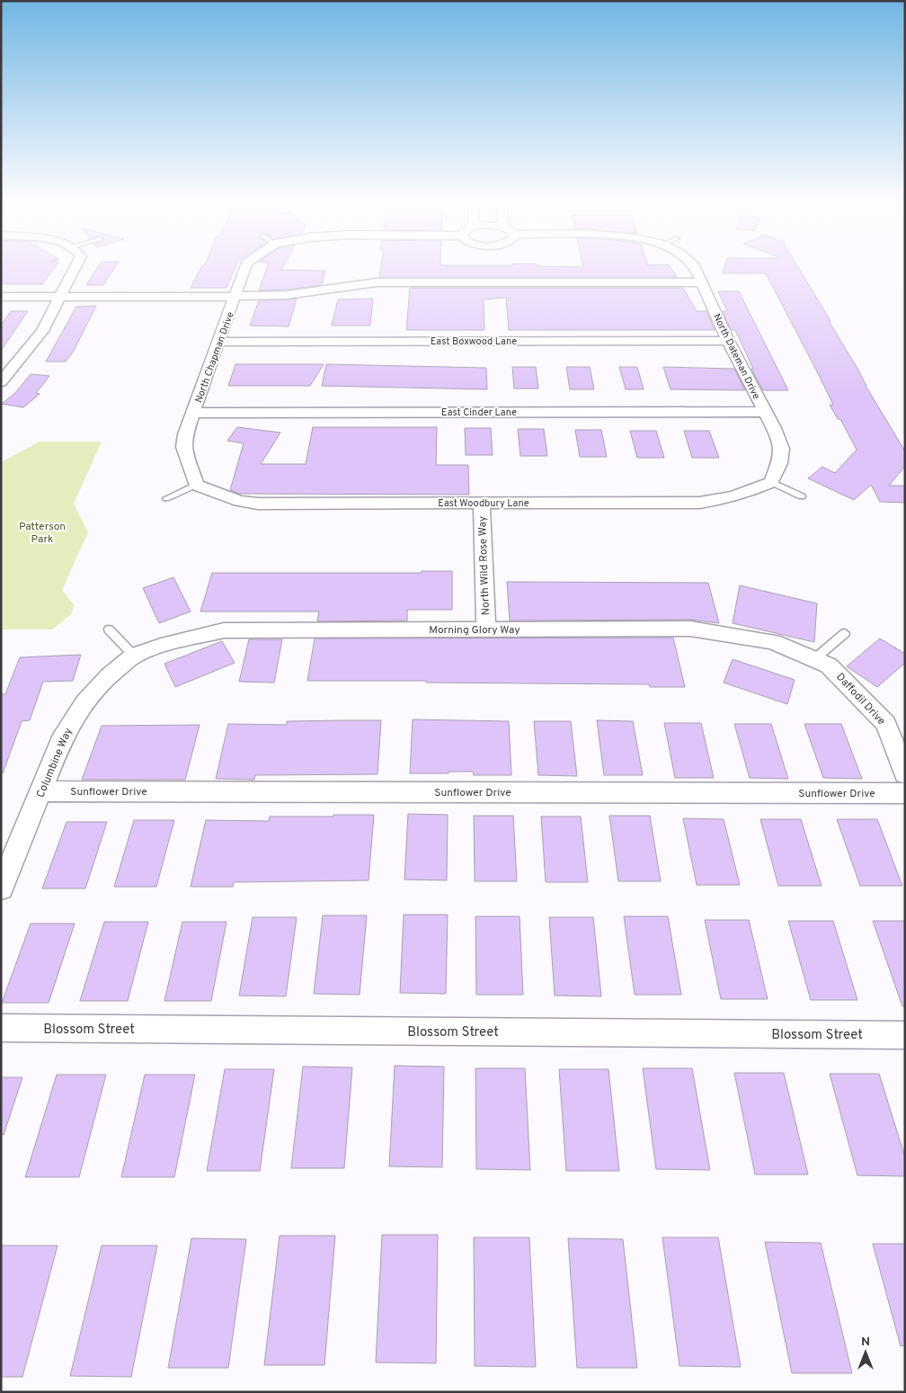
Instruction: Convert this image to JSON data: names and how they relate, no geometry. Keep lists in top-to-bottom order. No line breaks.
{"streets":{"street":["East Boxwood Lane","North Dateman Drive","North Chapman Drive","East Cinder Lane","East Woodbury Lane","North Wild Rose Way","Morning Glory Way","Daffodil Drive","Columbine Way","Sunflower Drive","Blossom Street"]},"crossings":[["East Boxwood Lane","North Dateman Drive"],["East Boxwood Lane","North Chapman Drive"],["North Dateman Drive","East Cinder Lane"],["North Dateman Drive","East Woodbury Lane"],["North Chapman Drive","East Cinder Lane"],["North Chapman Drive","East Woodbury Lane"],["East Woodbury Lane","North Wild Rose Way"],["North Wild Rose Way","Morning Glory Way"],["Morning Glory Way","Daffodil Drive"],["Morning Glory Way","Columbine Way"],["Columbine Way","Sunflower Drive"]],"parks":["Patterson Park"],"north":"top"}
